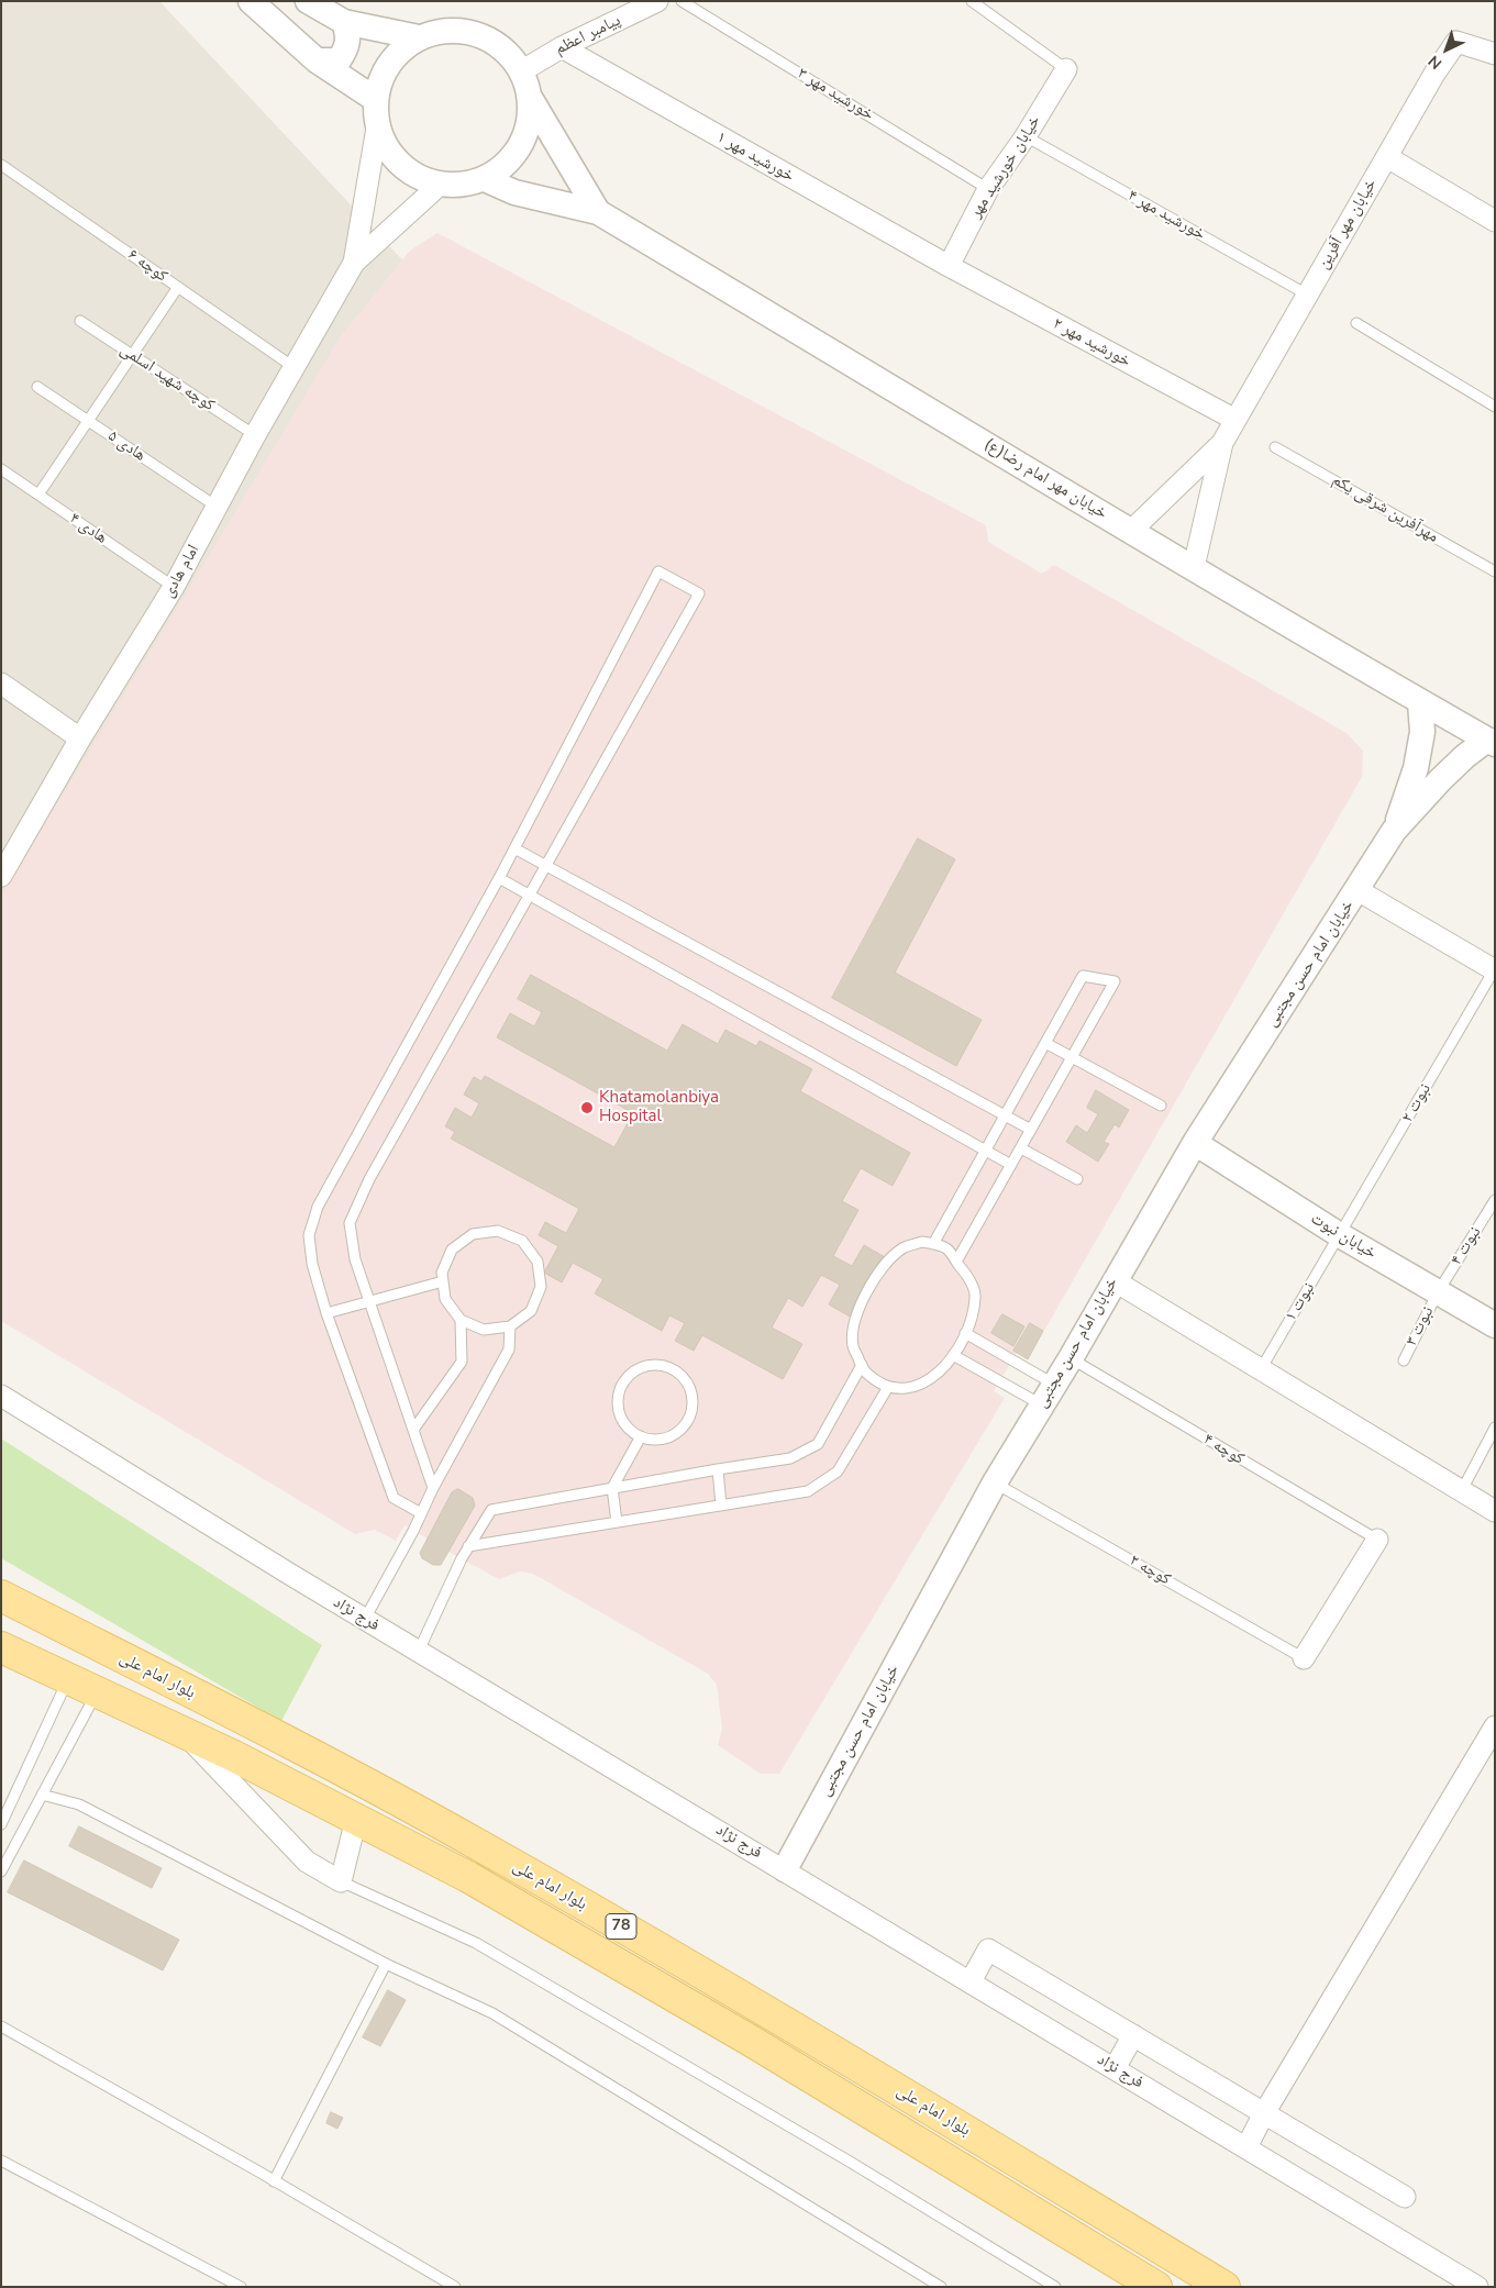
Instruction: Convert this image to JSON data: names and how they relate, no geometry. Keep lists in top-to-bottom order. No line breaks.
{"streets":{"main road":["بلوار امام علی","78"],"street":["پیامبر اعظم","خورشید مهر ۱","خیابان خورشید مهر","خیابان مهر آفرین","خورشید مهر ۲","خیابان مهر امام رضا(ع)","امام هادی","خیابان امام حسن مجتبی","خیابان نبوت","فرج نژاد"],"lane":["خورشید مهر ۳","خورشید مهر ۴","کوچه ۶","کوچه شهید اسلمی","هادی ۵","مهرآفرین شرقی یکم","هادی ۴","نبوت ۲","نبوت ۴","نبوت ۱","نبوت ۳","کوچه ۴","کوچه ۲"]},"crossings":[["پیامبر اعظم","خورشید مهر ۱"],["خورشید مهر ۳","خیابان خورشید مهر"],["خورشید مهر ۱","خیابان خورشید مهر"],["خورشید مهر ۱","خورشید مهر ۲"],["خیابان خورشید مهر","خورشید مهر ۴"],["خیابان خورشید مهر","خورشید مهر ۲"],["خورشید مهر ۴","خیابان مهر آفرین"],["خیابان مهر آفرین","خورشید مهر ۲"],["خیابان مهر آفرین","خیابان مهر امام رضا(ع)"],["کوچه ۶","امام هادی"],["کوچه شهید اسلمی","امام هادی"],["هادی ۵","امام هادی"],["خیابان مهر امام رضا(ع)","خیابان امام حسن مجتبی"],["هادی ۴","امام هادی"],["خیابان امام حسن مجتبی","خیابان نبوت"],["خیابان امام حسن مجتبی","کوچه ۴"],["خیابان امام حسن مجتبی","کوچه ۲"],["خیابان امام حسن مجتبی","فرج نژاد"],["نبوت ۲","خیابان نبوت"],["نبوت ۲","نبوت ۱"],["خیابان نبوت","نبوت ۴"],["خیابان نبوت","نبوت ۱"],["خیابان نبوت","نبوت ۳"],["نبوت ۴","نبوت ۳"]],"places":["Khatamolanbiya Hospital"],"north":"bottom left"}
